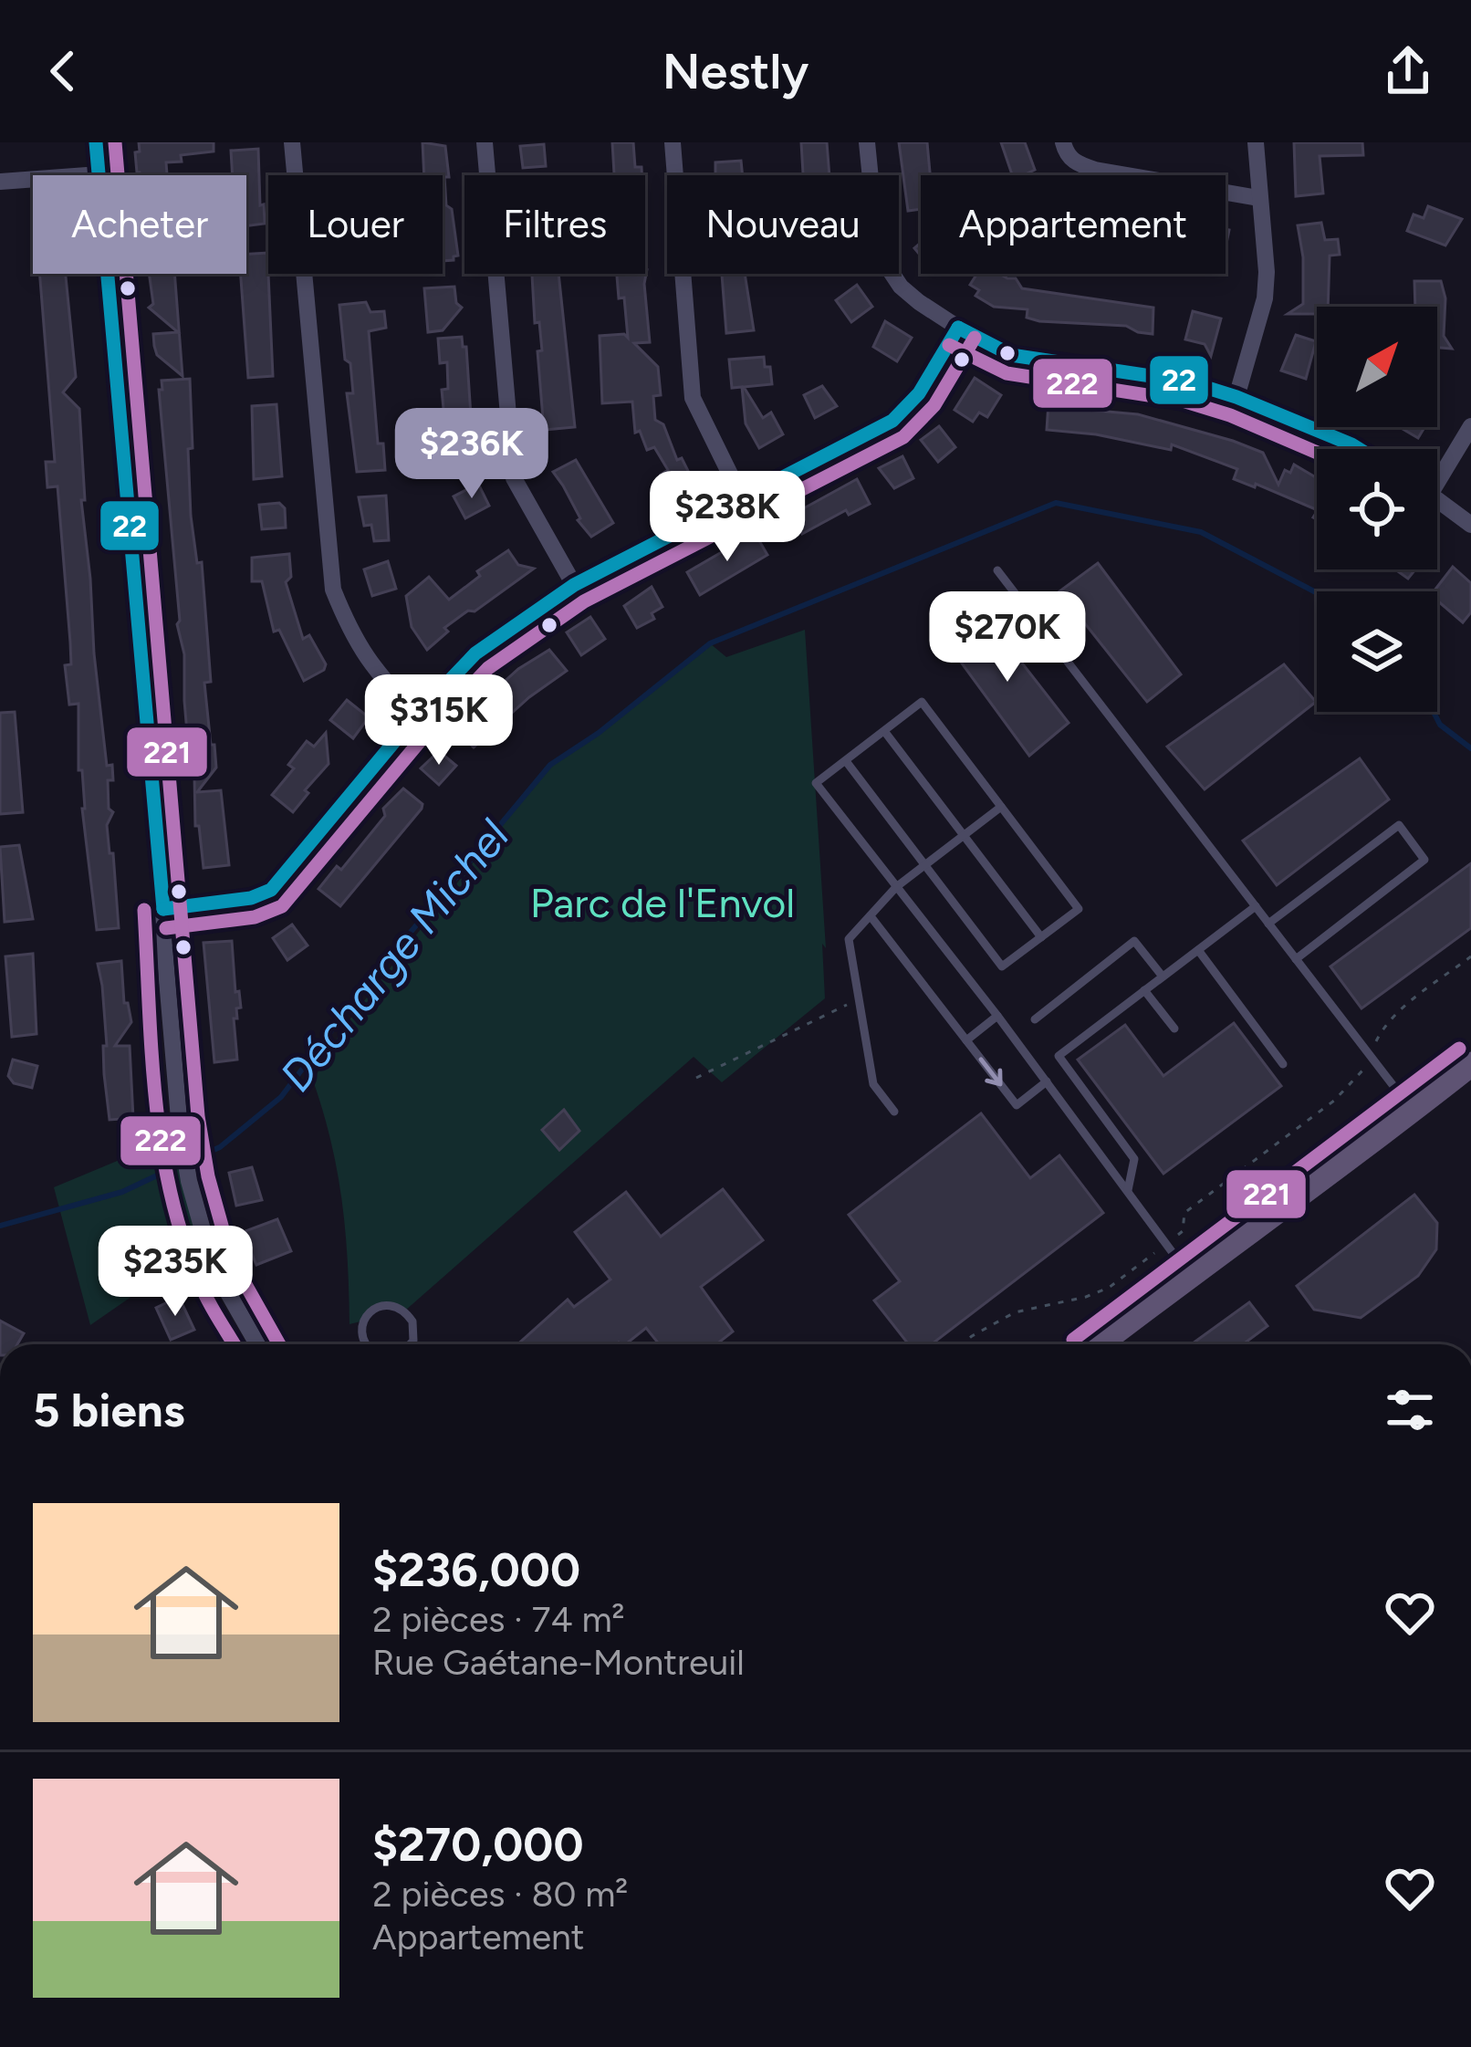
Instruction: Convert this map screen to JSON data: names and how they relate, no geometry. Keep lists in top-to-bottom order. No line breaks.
{"water":["Décharge Michel"],"parks":["Parc de l'Envol"],"lines":["transit line 22","transit line 221","transit line 222"],"north":"top right","page":{"header":"Nestly","chip":["Acheter","Louer","Filtres","Nouveau","Appartement"],"price":["$236K","$238K","$270K","$315K","$235K"],"heading":"5 biens","list":[{"name":"$236,000","note":"2 pièces · 74 m² · Rue Gaétane-Montreuil"},{"name":"$270,000","note":"2 pièces · 80 m² · Appartement"}]}}
